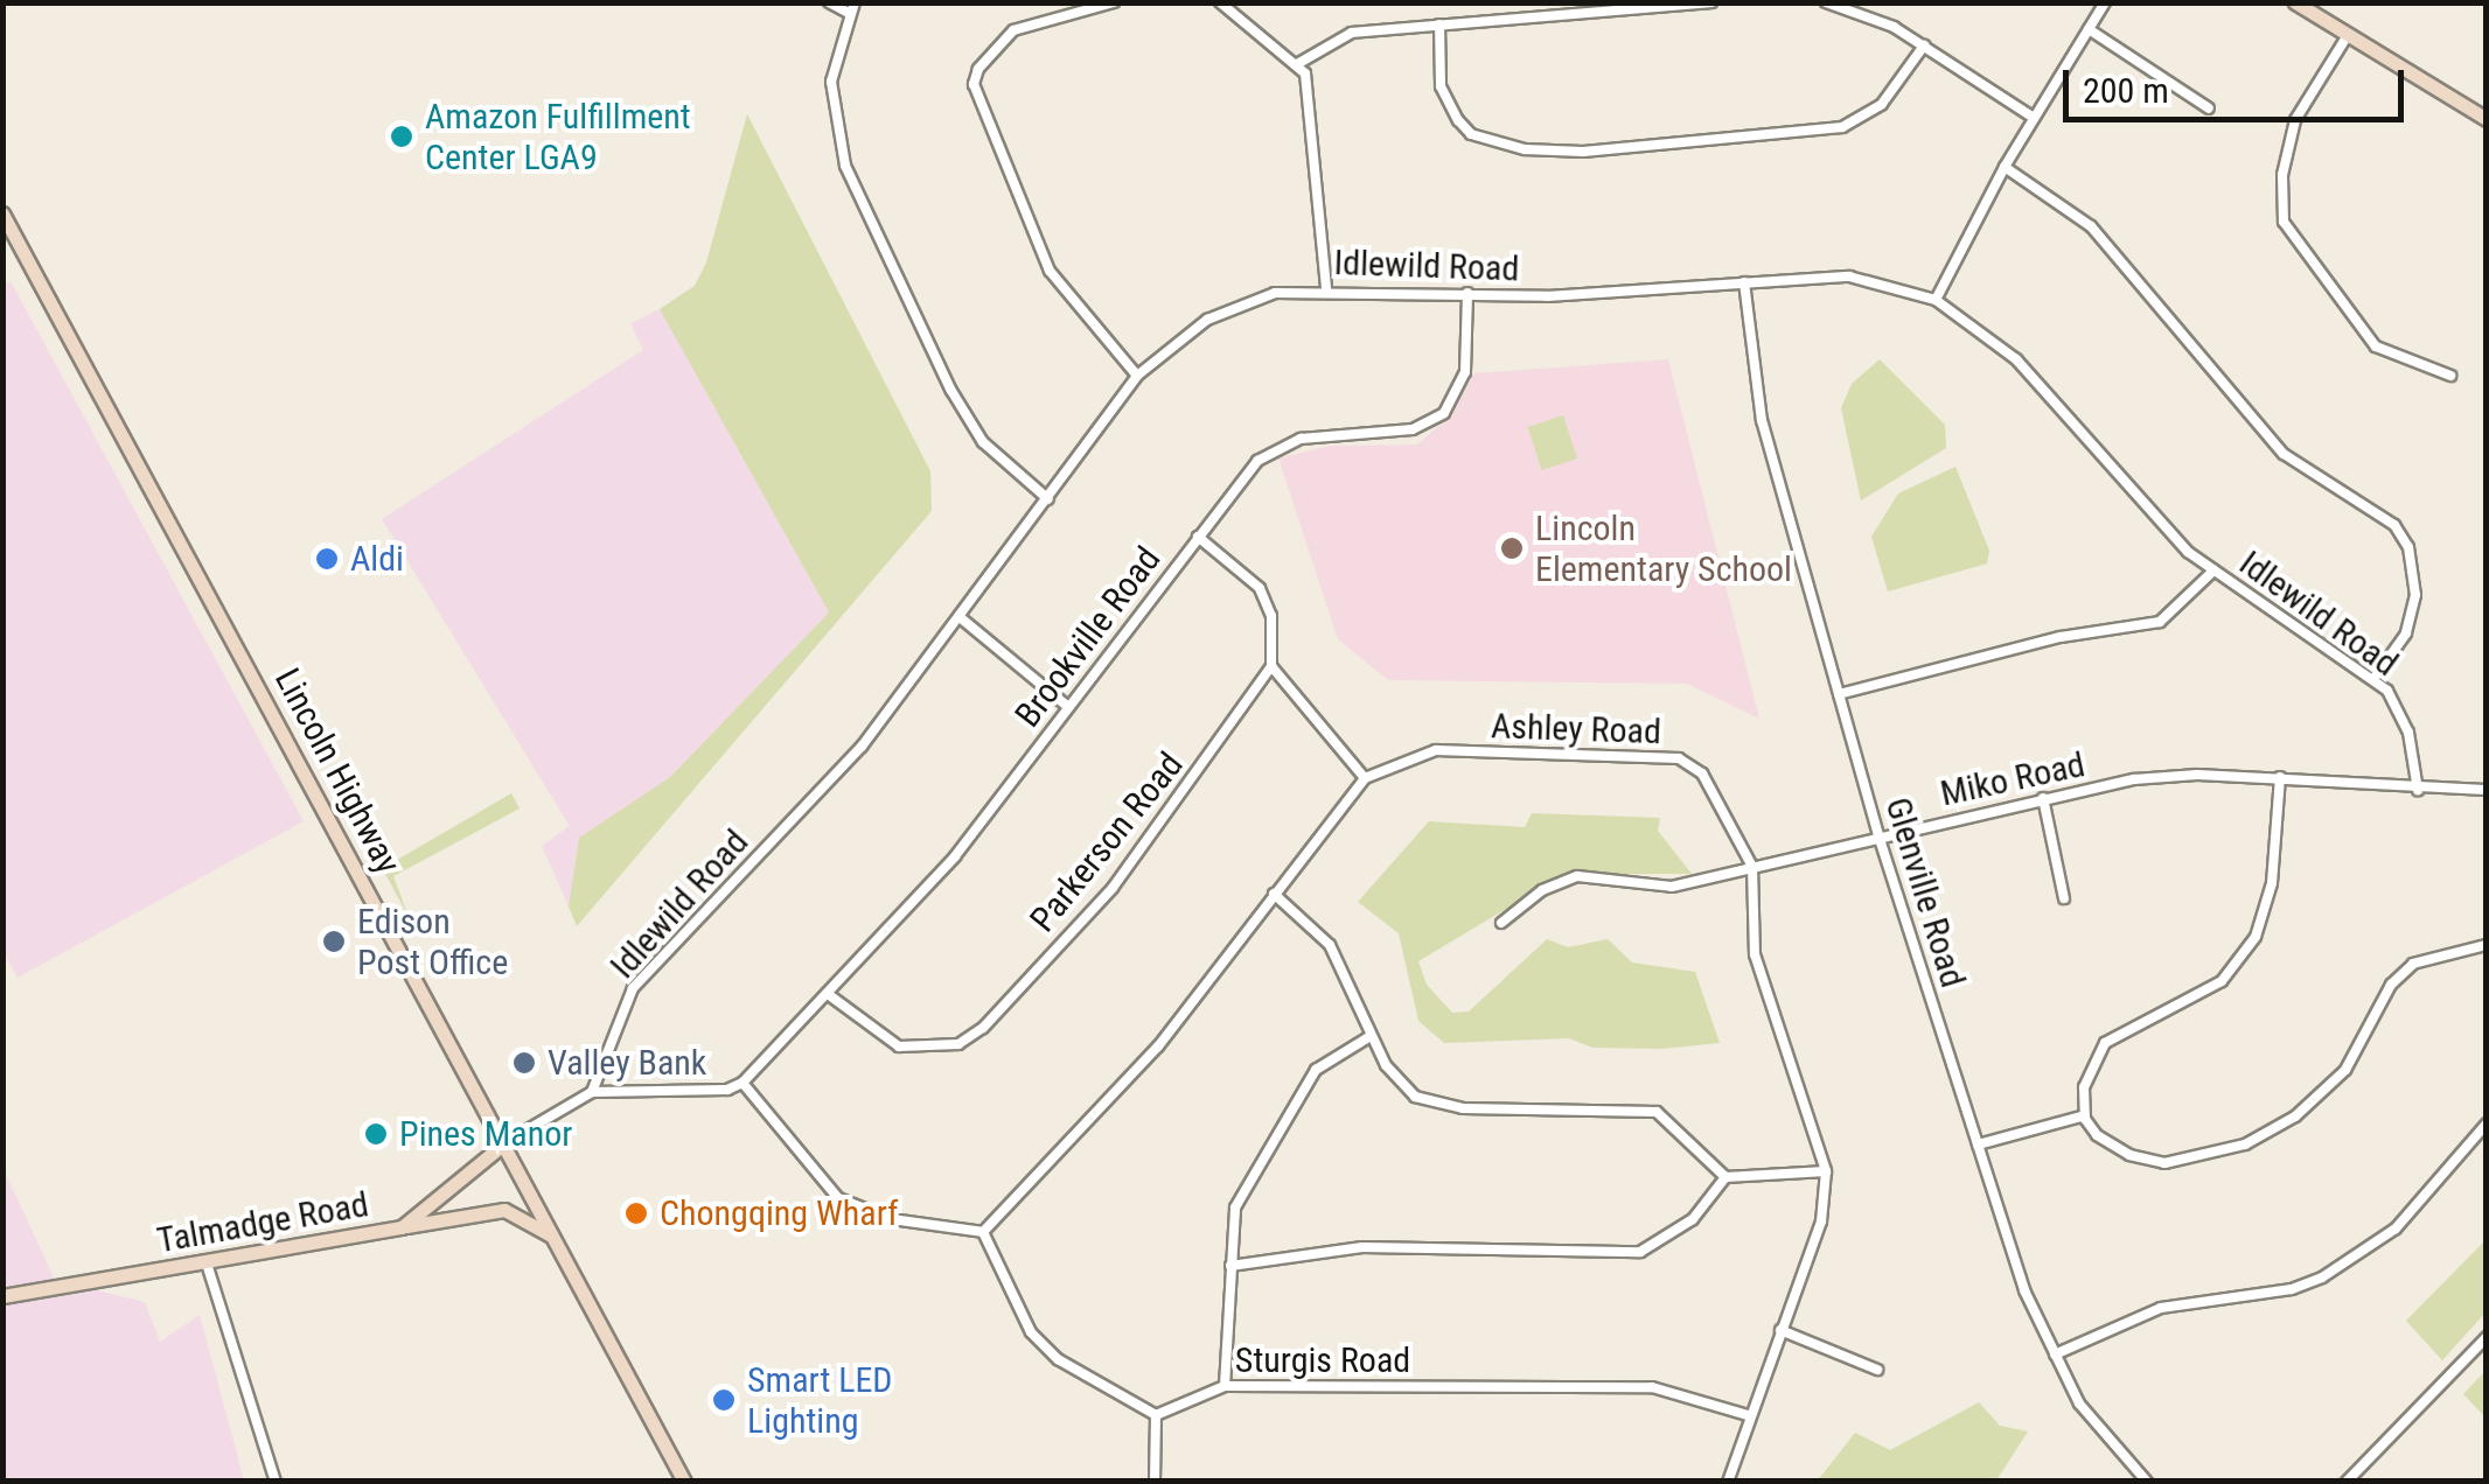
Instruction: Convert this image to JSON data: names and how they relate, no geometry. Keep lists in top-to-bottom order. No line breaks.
{"streets":{"main road":["Lincoln Highway","Talmadge Road"],"street":["Idlewild Road","Brookville Road","Ashley Road","Miko Road","Parkerson Road","Glenville Road","Sturgis Road"]},"crossings":[["Idlewild Road","Brookville Road"],["Idlewild Road","Miko Road"],["Idlewild Road","Glenville Road"],["Brookville Road","Parkerson Road"],["Ashley Road","Miko Road"],["Ashley Road","Sturgis Road"],["Lincoln Highway","Talmadge Road"],["Miko Road","Glenville Road"]],"places":["Amazon Fulfillment Center LGA9","Lincoln Elementary School","Aldi","Edison Post Office","Valley Bank","Pines Manor","Chongqing Wharf","Smart LED Lighting"],"scale_bar":"200 m"}
